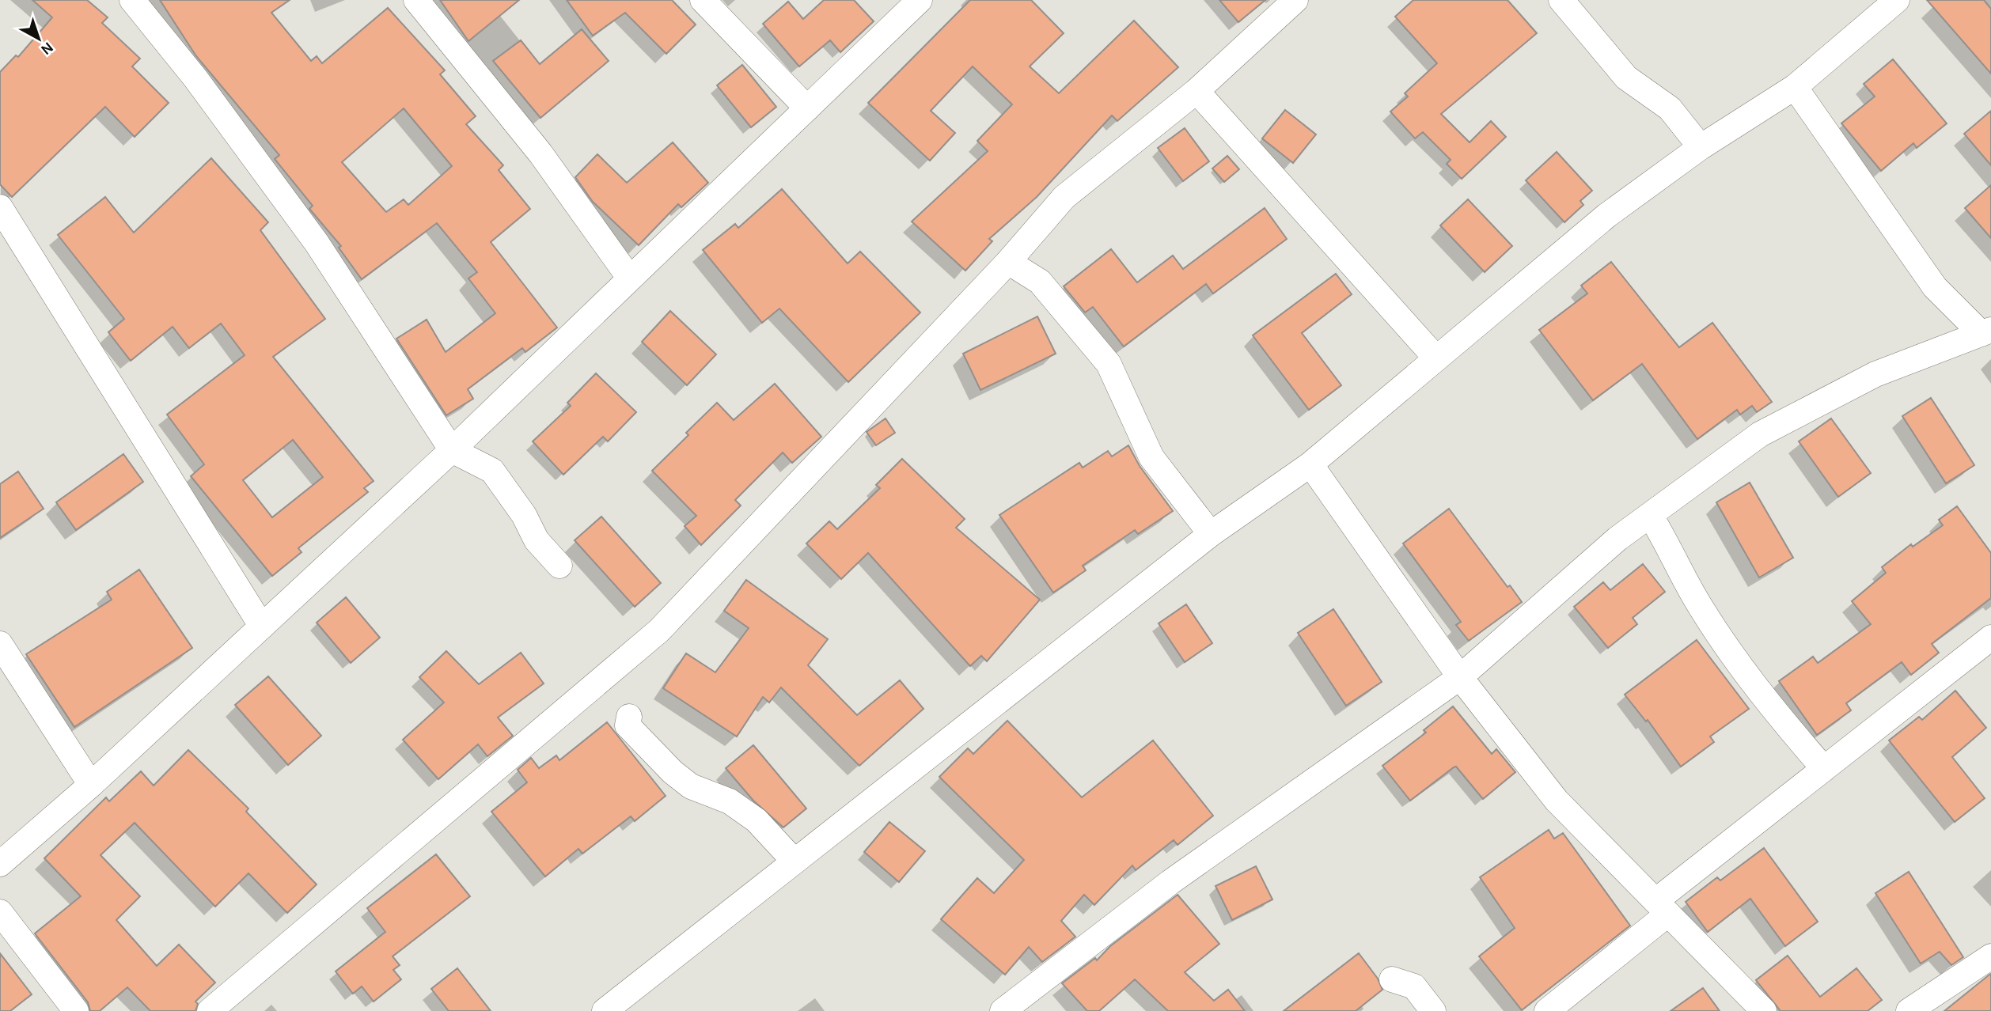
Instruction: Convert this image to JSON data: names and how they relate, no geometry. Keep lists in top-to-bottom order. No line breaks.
{"north":"bottom right"}
